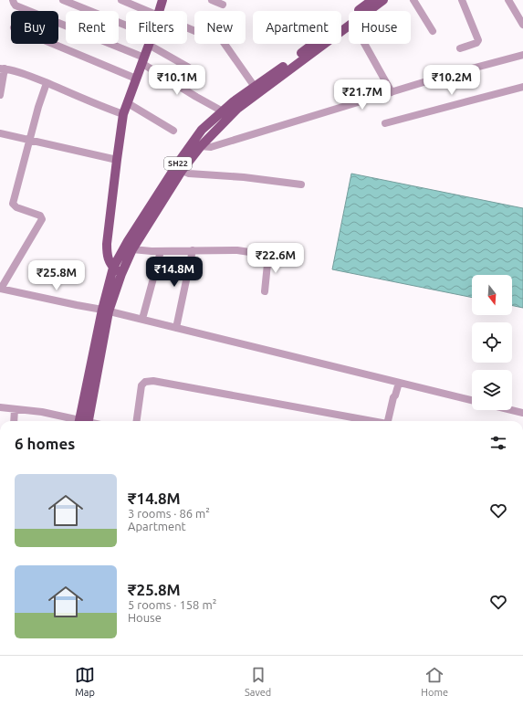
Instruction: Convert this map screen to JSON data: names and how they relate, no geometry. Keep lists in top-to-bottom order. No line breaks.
{"streets":{"main road":["SH22"]},"north":"bottom","page":{"chip":["Buy","Rent","Filters","New","Apartment","House"],"price":["₹10.1M","₹10.2M","₹21.7M","₹22.6M","₹14.8M","₹25.8M"],"heading":"6 homes","list":[{"name":"₹14.8M","note":"3 rooms · 86 m² · Apartment"},{"name":"₹25.8M","note":"5 rooms · 158 m² · House"}],"tabs":["Map","Saved","Home"]}}
